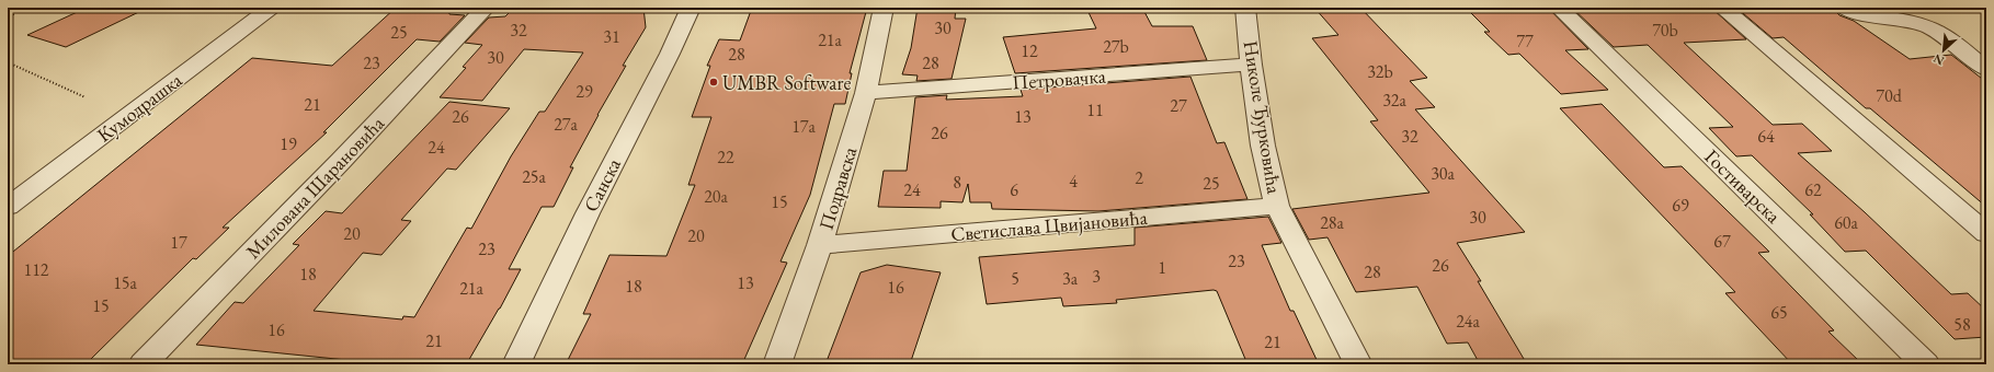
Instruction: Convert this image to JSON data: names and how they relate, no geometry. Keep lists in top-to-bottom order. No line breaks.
{"streets":{"street":["Петровачка","Кумодрашка","Николе Ђурковића","Санска","Гостиварска","Милована Шарановића","Подравска","Светислава Цвијановића"]},"crossings":[["Петровачка","Николе Ђурковића"],["Петровачка","Подравска"],["Николе Ђурковића","Светислава Цвијановића"],["Подравска","Светислава Цвијановића"]],"places":["UMBR Software"],"house_numbers":["30","32","70b","25","31","21a","77","27b","12","28","30","23","28","32b","29","70d","32a","21","27","11","26","13","27a","17a","26","32","64","19","24","22","30a","25a","2","4","8","25","24","6","62","20a","15","69","30","28a","60a","20","20","67","17","23","23","26","1","112","28","18","3","5","3a","15a","13","18","16","21a","15","65","24a","58","16","21","21"],"north":"bottom left"}
